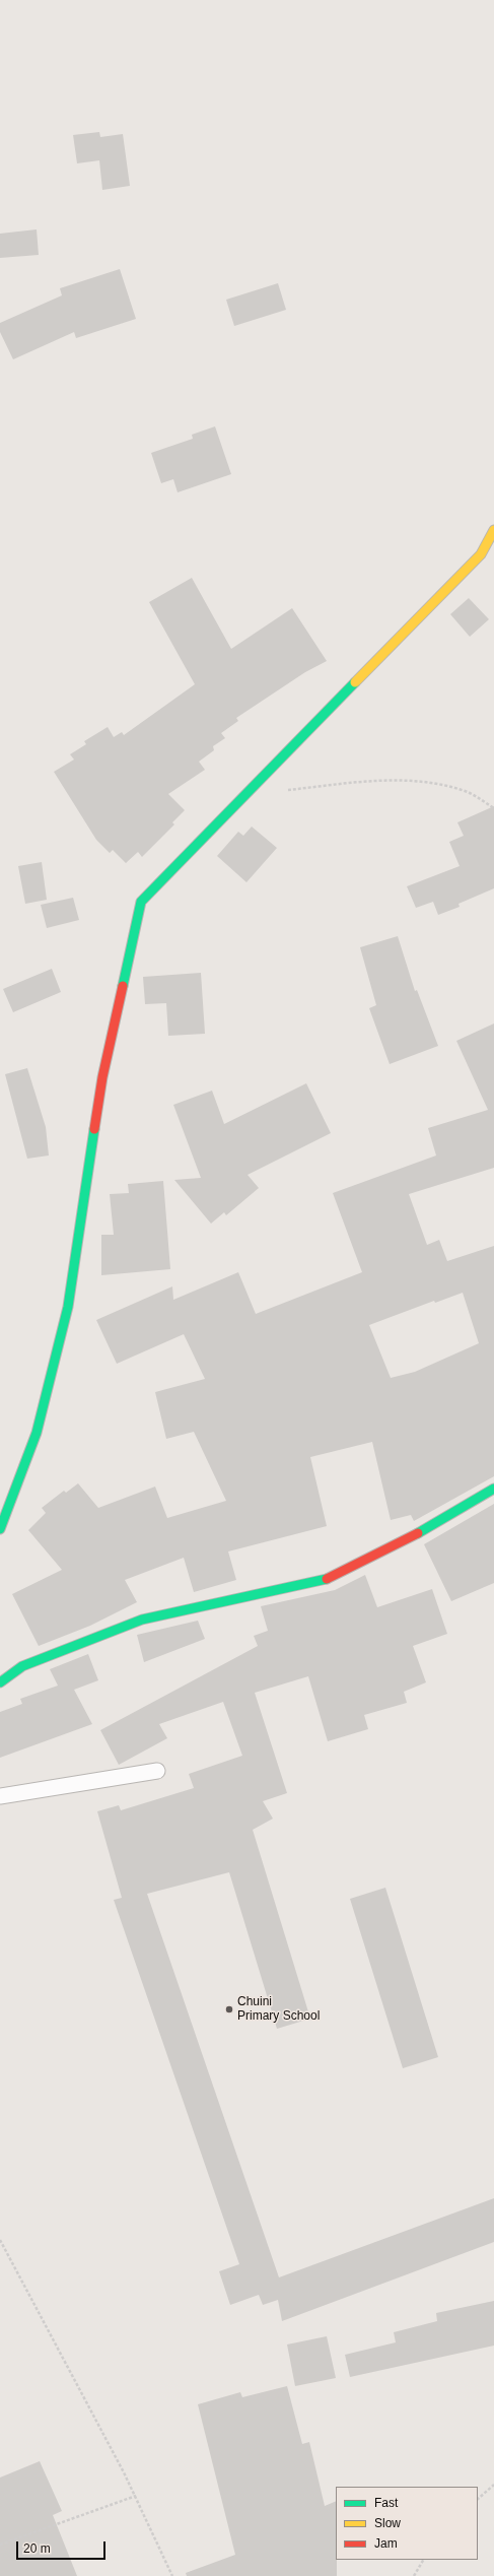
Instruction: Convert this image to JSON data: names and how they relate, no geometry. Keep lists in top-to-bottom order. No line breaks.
{"places":["Chuini Primary School"],"legend":["Fast","Slow","Jam"],"scale_bar":"20 m"}
